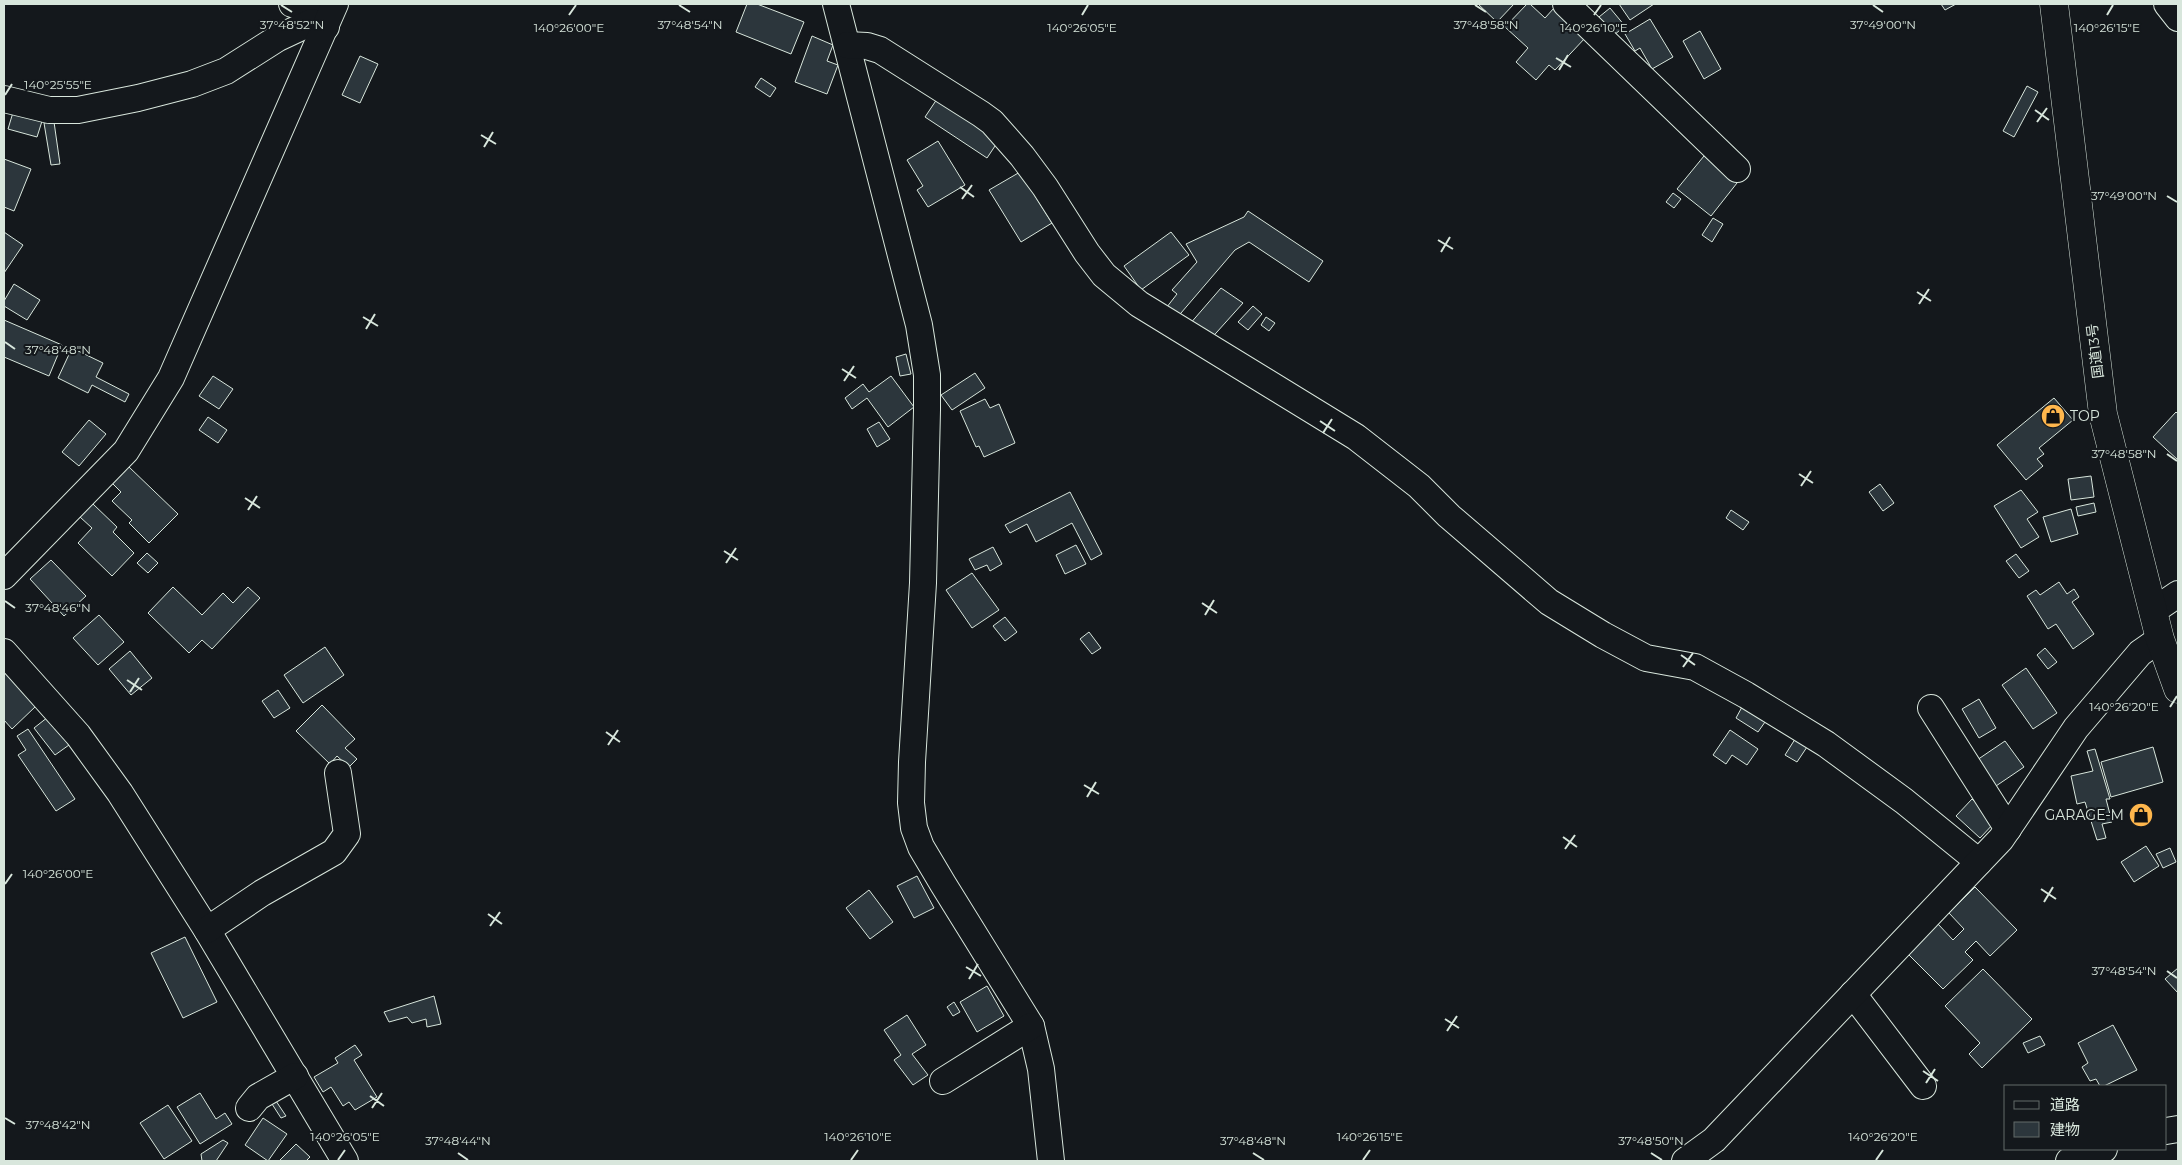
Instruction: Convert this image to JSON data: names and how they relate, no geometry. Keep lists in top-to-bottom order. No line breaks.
{"streets":{"highway":["国道13号"]},"places":{"shop":["TOP","GARAGE-M"]},"legend":["道路","建物"],"coordinates":["37°48'52\"N","37°48'54\"N","37°48'58\"N","37°49'00\"N","140°26'00\"E","140°26'05\"E","140°26'10\"E","140°26'15\"E","140°25'55\"E","37°48'48\"N","37°48'46\"N","140°26'20\"E","37°48'42\"N","37°48'44\"N","37°48'50\"N"]}
